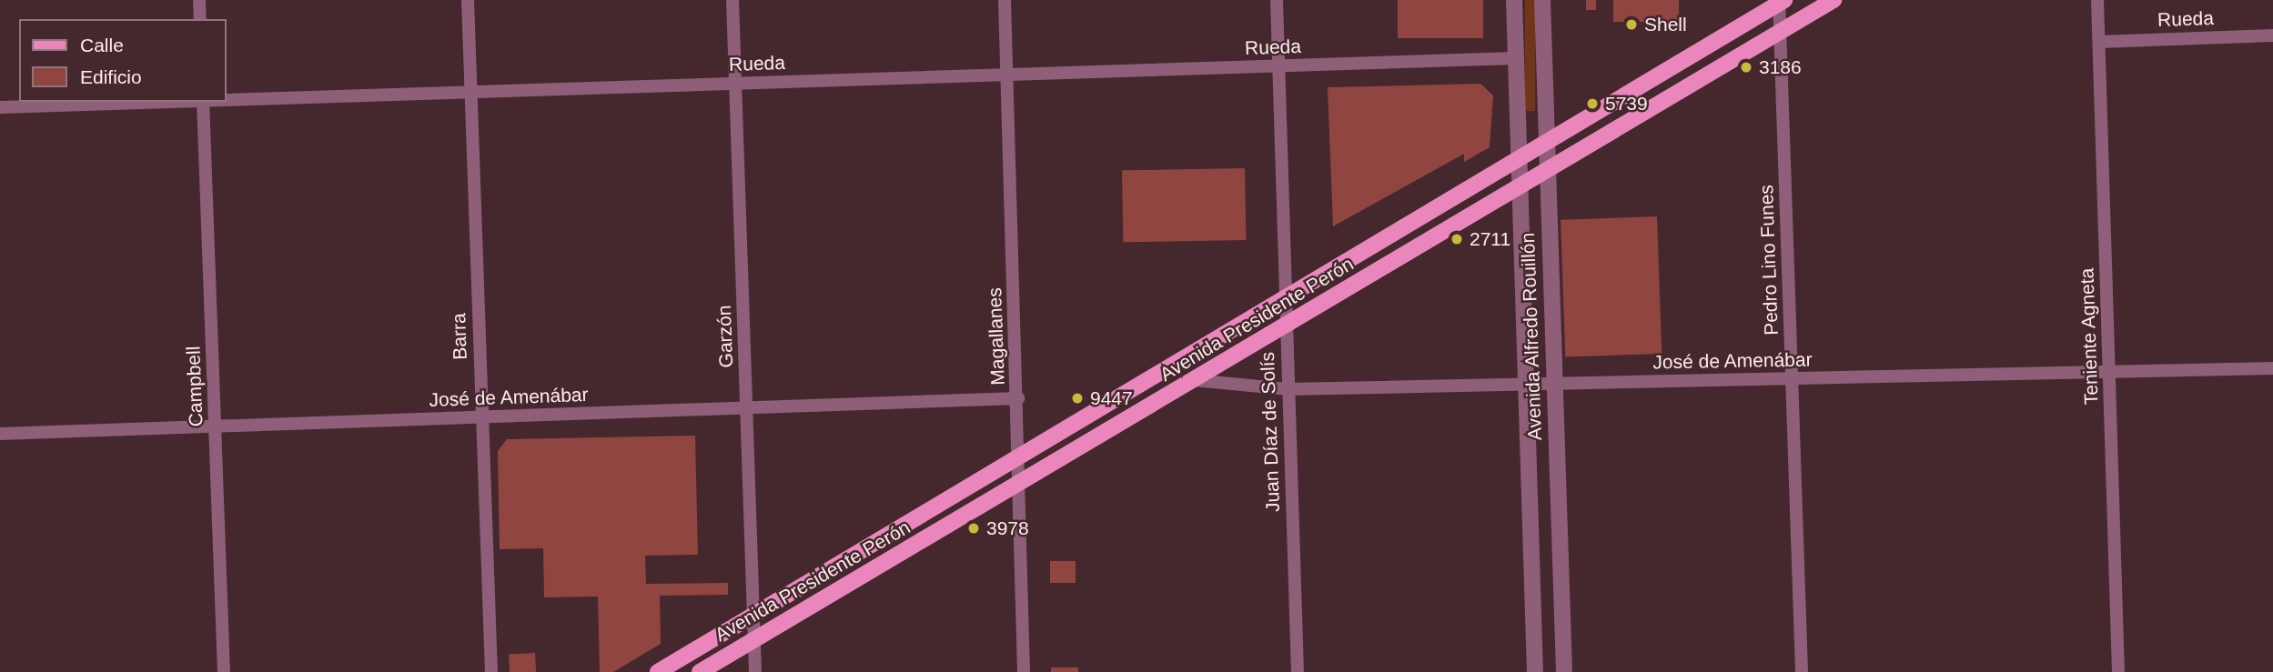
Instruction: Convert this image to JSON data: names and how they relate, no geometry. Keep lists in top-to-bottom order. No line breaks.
{"streets":{"main road":["Avenida Presidente Perón"],"street":["Rueda","Pedro Lino Funes","Barra","Garzón","Magallanes","Avenida Alfredo Rouillón","Teniente Agneta","José de Amenábar","Campbell","Juan Díaz de Solís"]},"crossings":[["Rueda","Barra"],["Rueda","Garzón"],["Rueda","Magallanes"],["Rueda","Avenida Alfredo Rouillón"],["Rueda","Teniente Agneta"],["Rueda","Juan Díaz de Solís"],["Pedro Lino Funes","Avenida Presidente Perón"],["Pedro Lino Funes","José de Amenábar"],["Avenida Presidente Perón","Garzón"],["Avenida Presidente Perón","Magallanes"],["Avenida Presidente Perón","Avenida Alfredo Rouillón"],["Avenida Presidente Perón","José de Amenábar"],["Avenida Presidente Perón","Juan Díaz de Solís"],["Barra","José de Amenábar"],["Garzón","José de Amenábar"],["Magallanes","José de Amenábar"],["Avenida Alfredo Rouillón","José de Amenábar"],["Teniente Agneta","José de Amenábar"],["José de Amenábar","Campbell"],["José de Amenábar","Juan Díaz de Solís"]],"places":["Shell","3186","5739","2711","9447","3978"],"legend":["Calle","Edificio"]}
